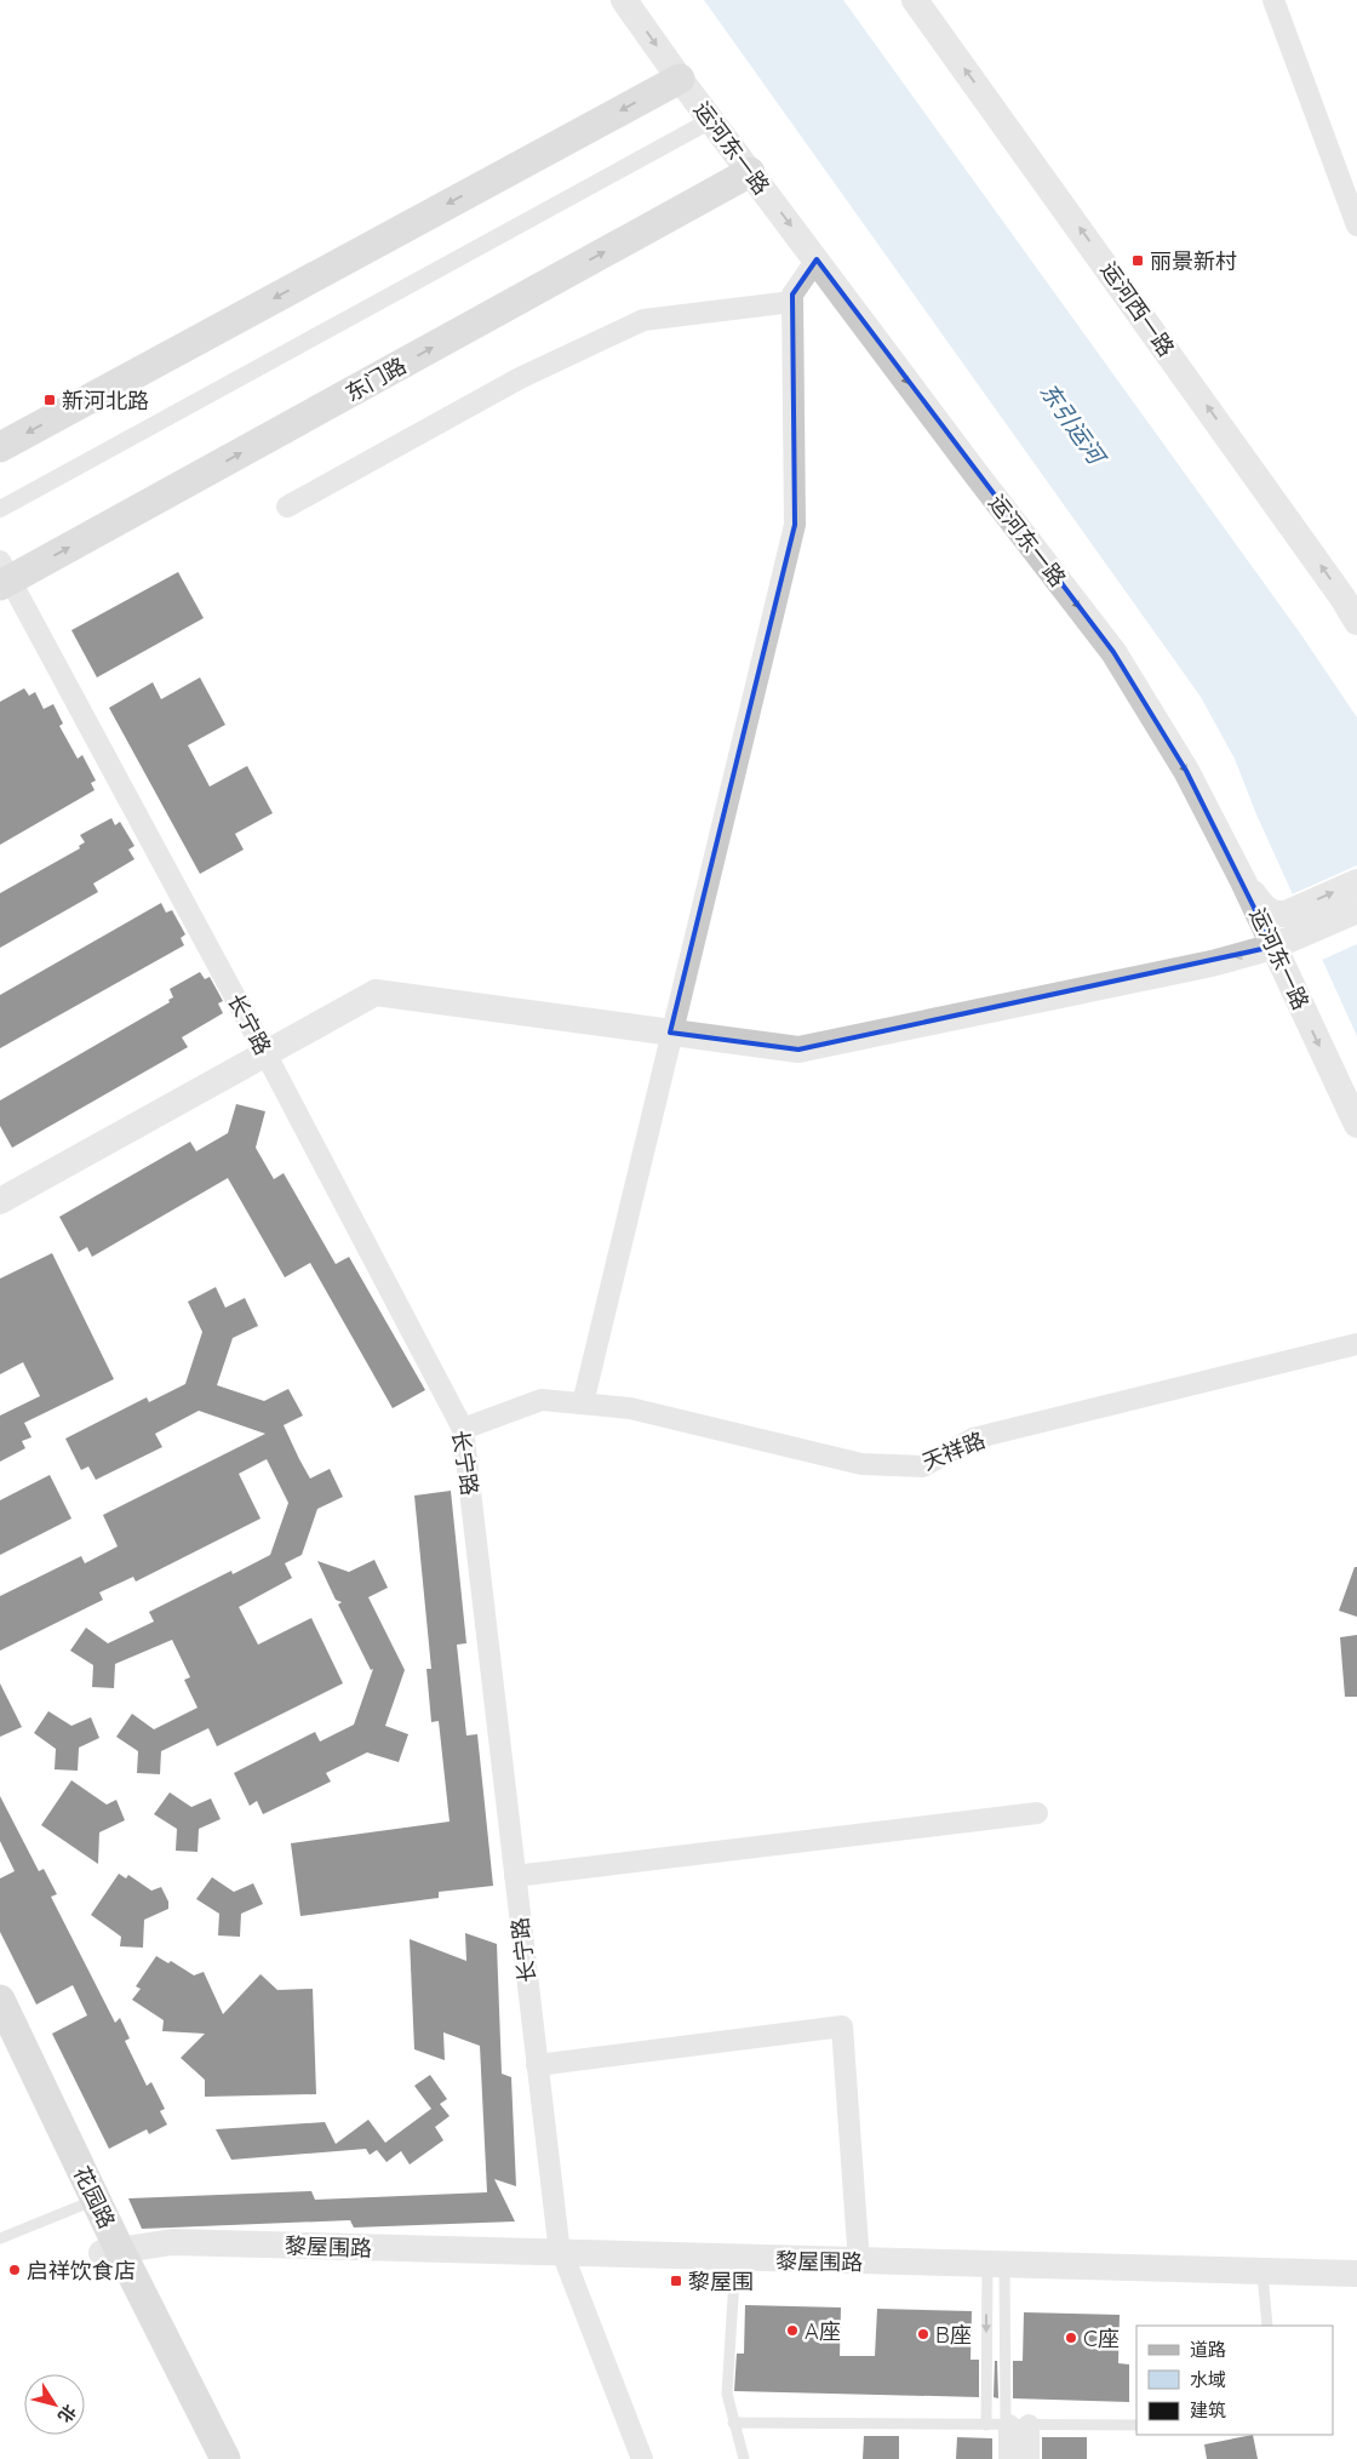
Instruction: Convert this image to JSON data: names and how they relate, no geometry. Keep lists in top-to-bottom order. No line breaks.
{"streets":{"main road":["东门路","花园路"],"street":["运河东一路","运河西一路","长宁路","天祥路","黎屋围路"]},"crossings":[["运河东一路","东门路"],["东门路","长宁路"],["长宁路","天祥路"],["长宁路","黎屋围路"],["花园路","黎屋围路"]],"one_way":["运河东一路","运河西一路"],"water":["东引运河"],"places":{"transit":["丽景新村","新河北路","黎屋围"],"other":["启祥饮食店","A座","B座","C座"]},"legend":["道路","水域","建筑"],"north":"bottom right"}
